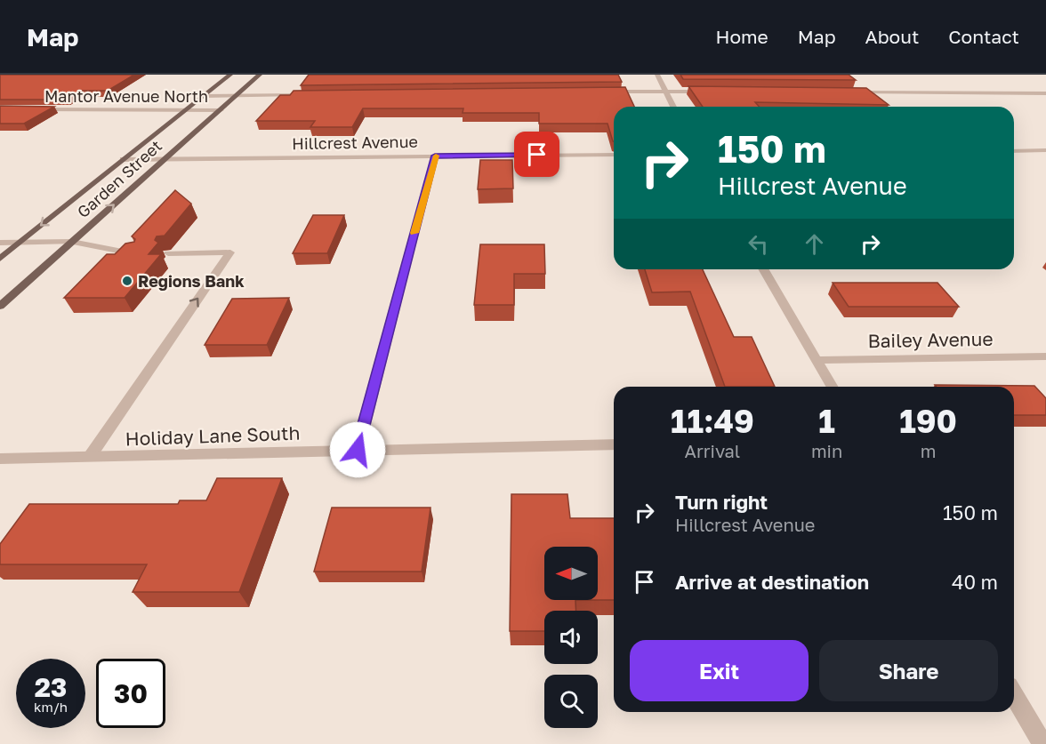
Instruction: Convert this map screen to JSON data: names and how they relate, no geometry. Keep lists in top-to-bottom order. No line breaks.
{"streets":{"main road":["Garden Street"],"street":["Mantor Avenue North","Hillcrest Avenue","Bailey Avenue","Holiday Lane South"]},"crossings":[["Mantor Avenue North","Garden Street"],["Hillcrest Avenue","Garden Street"]],"places":["Regions Bank"],"north":"left","page":{"header":"Map","nav":["Home","Map","About","Contact"],"turn":["150 m","Hillcrest Avenue"],"eta":["11:49","Arrival","1","min","190","m"],"list":[{"name":"Turn right","note":"Hillcrest Avenue","value":"150 m"},{"name":"Arrive at destination","value":"40 m"}],"buttons":["Exit","Share"],"speed":"23 km/h","limit":"30"}}
